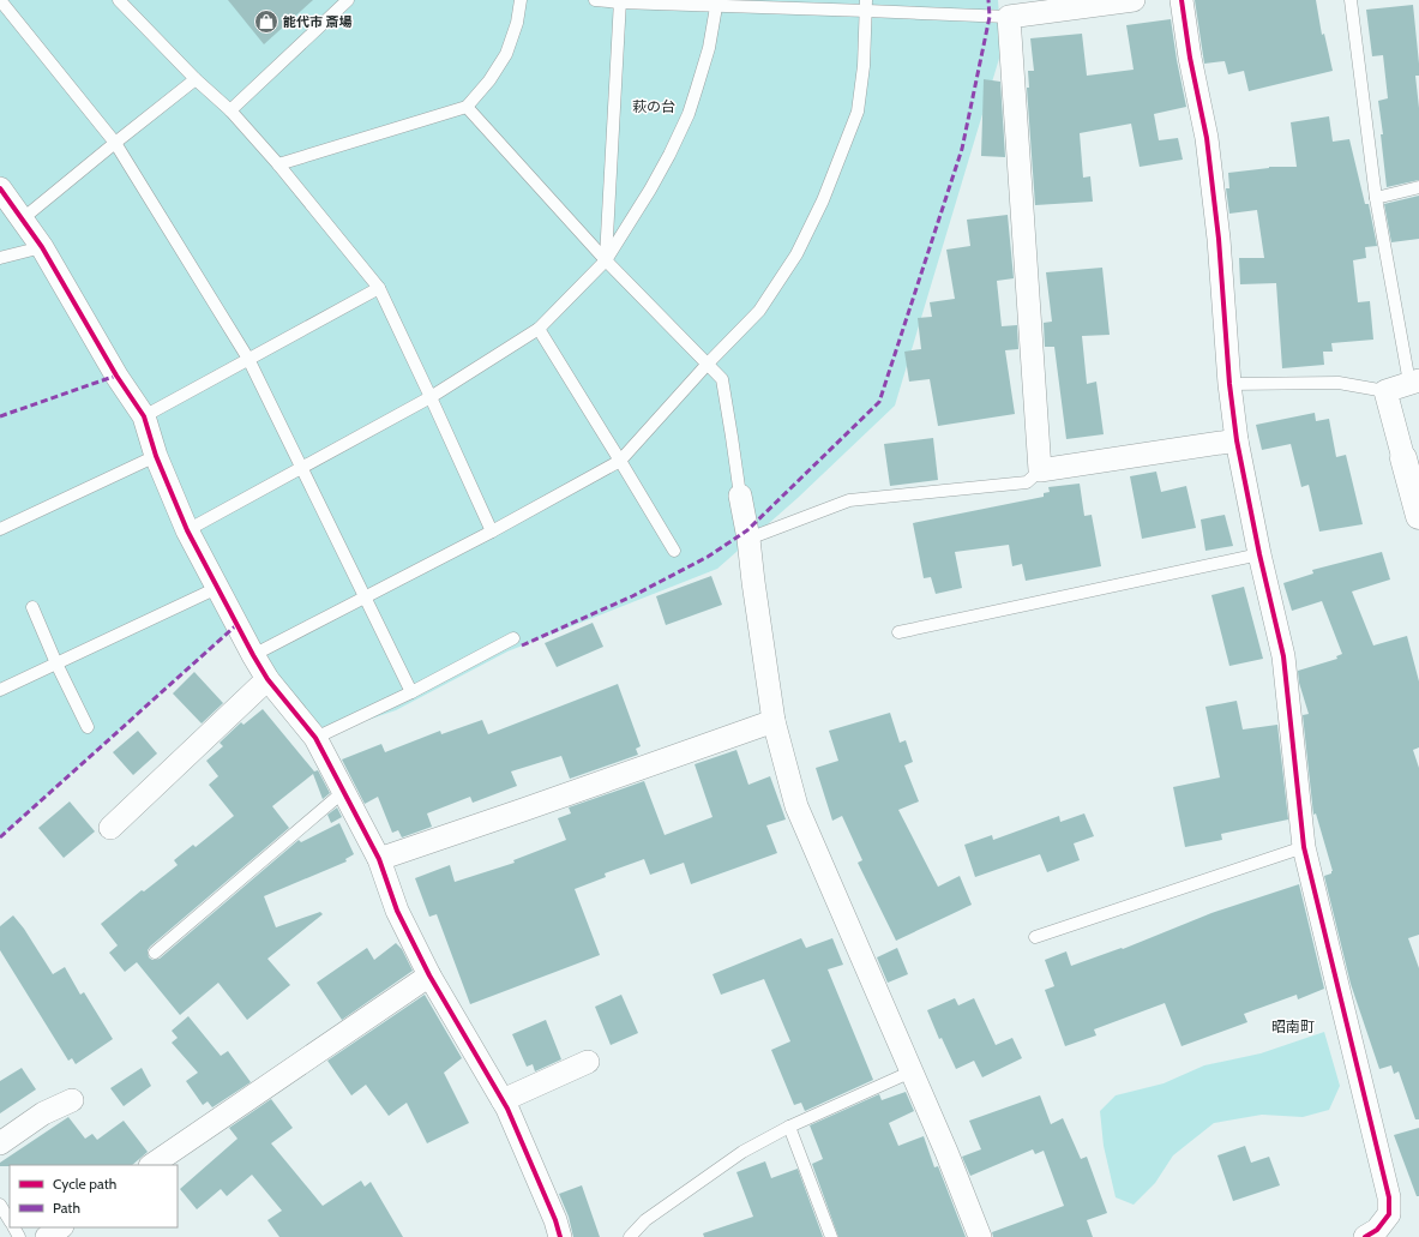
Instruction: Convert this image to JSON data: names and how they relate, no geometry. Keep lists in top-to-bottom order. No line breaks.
{"districts":["萩の台","昭南町"],"places":{"shop":["能代市 斎場"]},"legend":["Cycle path","Path"]}
